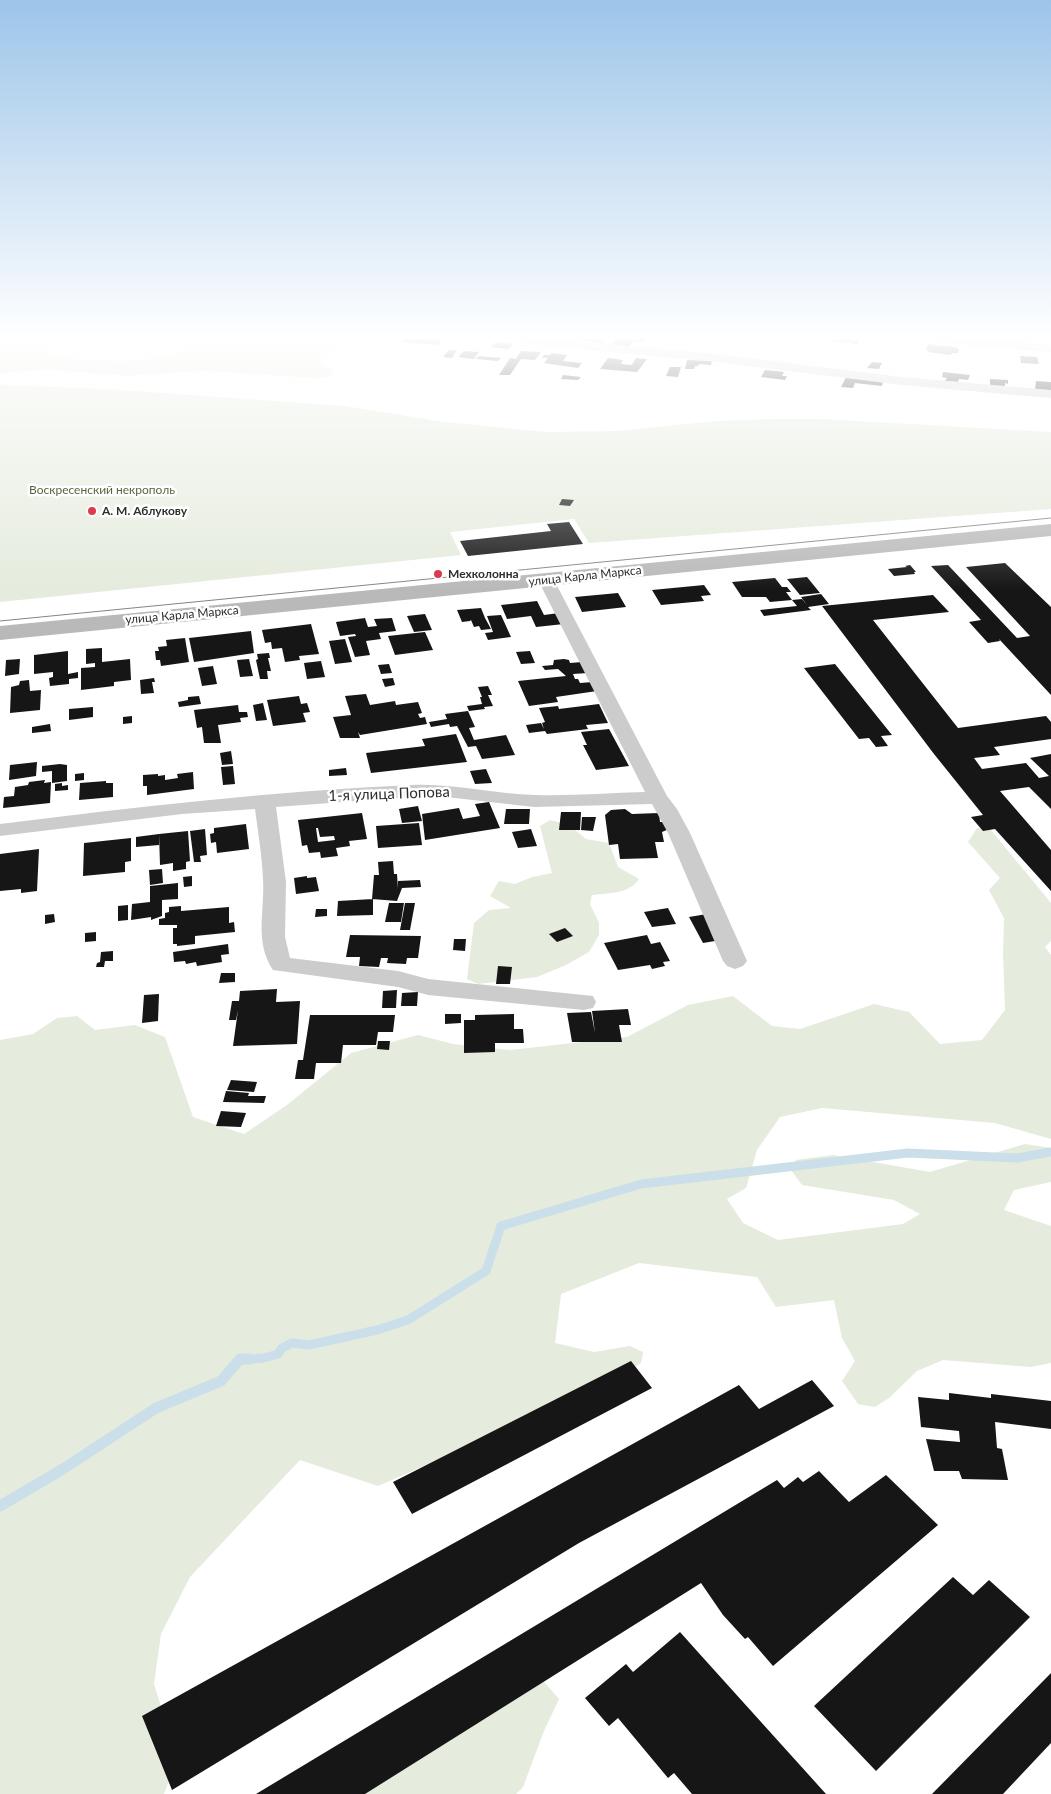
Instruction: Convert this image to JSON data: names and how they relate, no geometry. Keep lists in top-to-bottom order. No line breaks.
{"streets":{"main road":["улица Карла Маркса"],"street":["1-я улица Попова"]},"parks":["Воскресенский некрополь"],"places":["А. М. Аблукову","Мехколонна"]}
